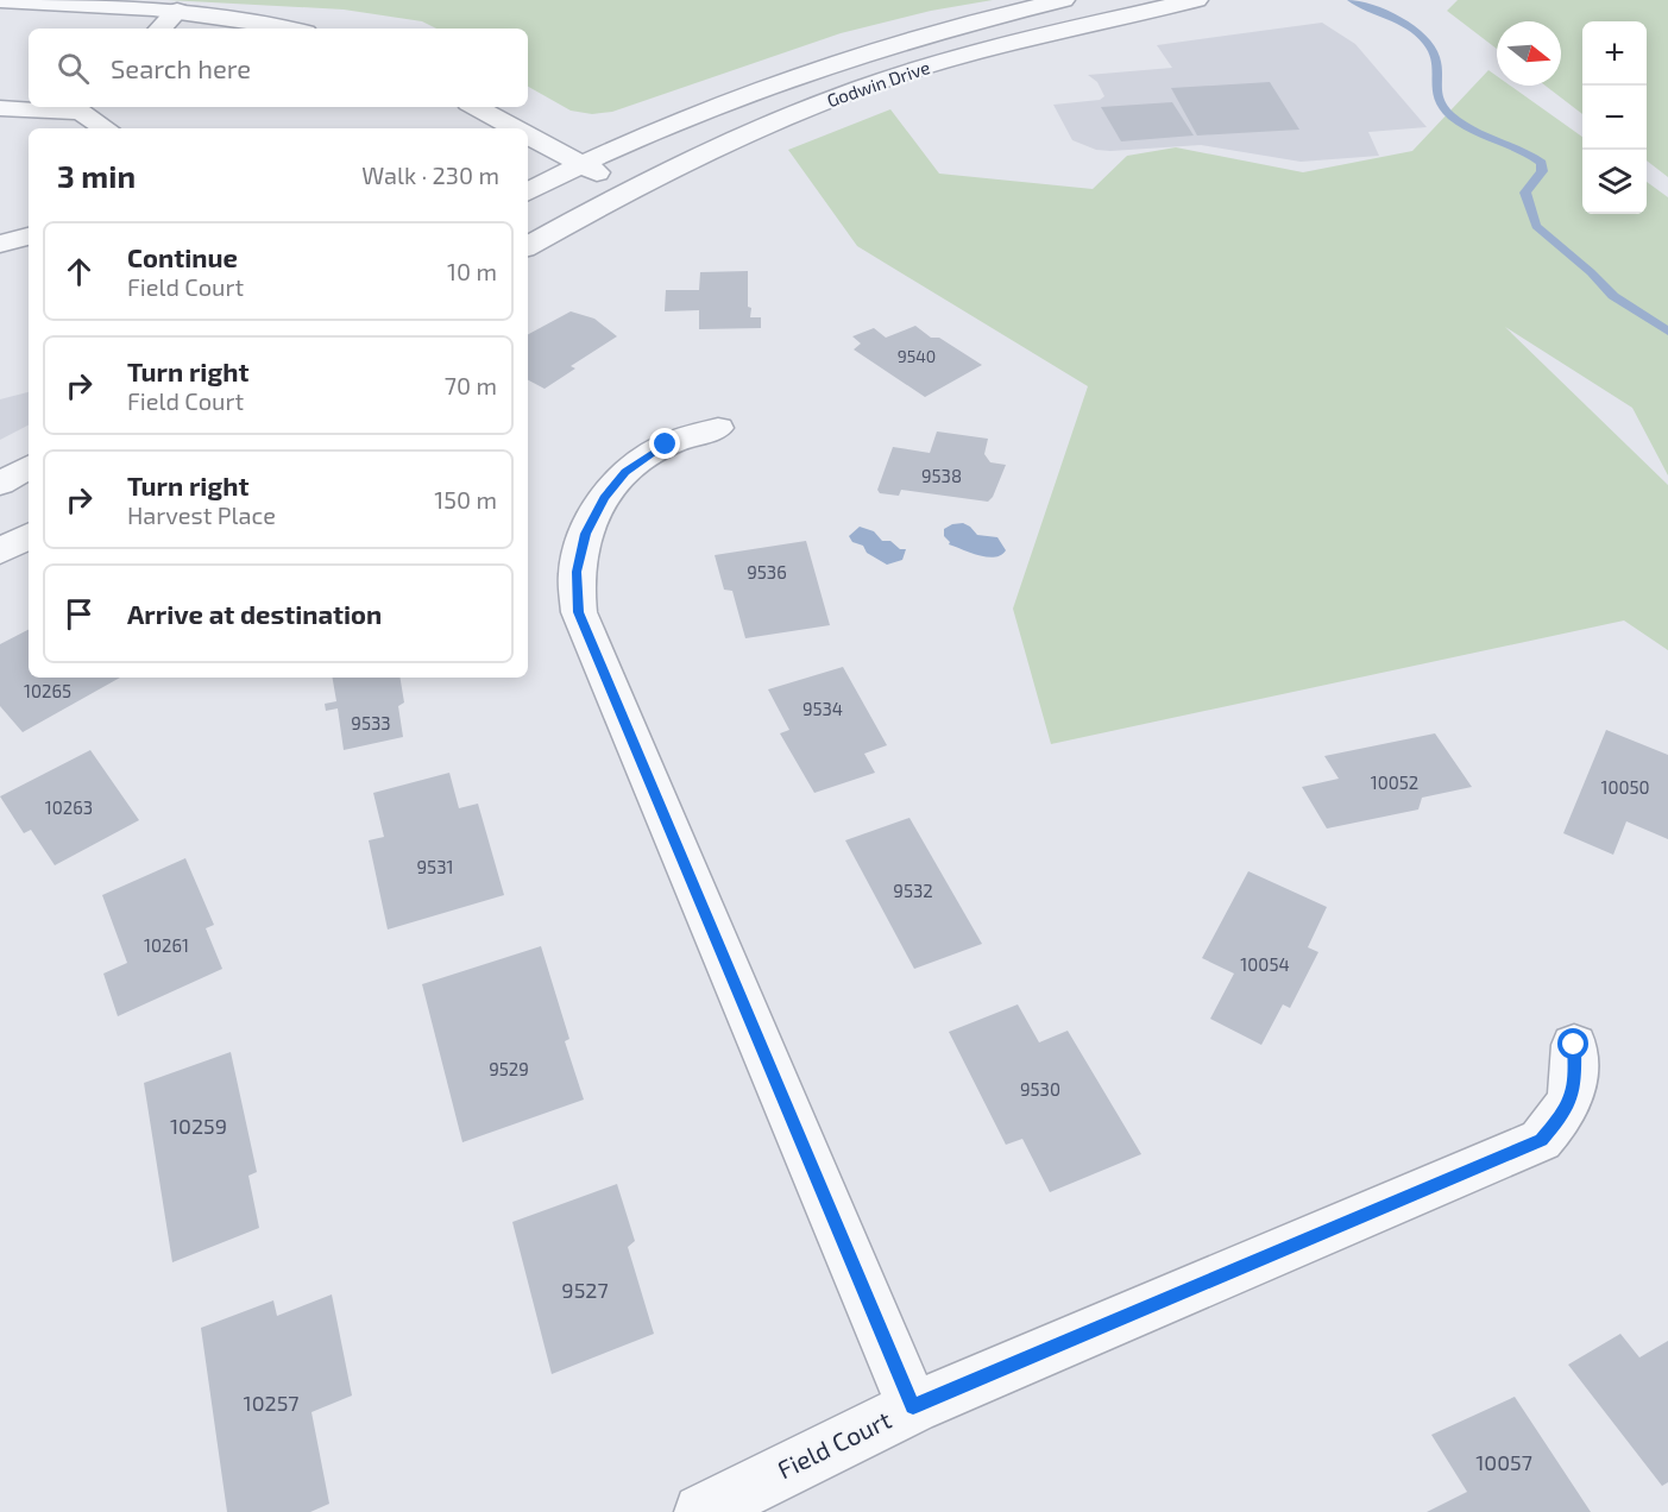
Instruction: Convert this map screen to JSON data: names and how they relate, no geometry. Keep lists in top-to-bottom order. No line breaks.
{"streets":{"street":["Godwin Drive","Field Court"]},"house_numbers":["9540","9538","9536","10265","9534","9533","10052","10050","10263","9531","9532","10261","10054","9529","9530","10259","9527","10257","10057"],"north":"right","page":{"map_buttons":["+","−"],"search":"Search here","heading":["3 min","Walk · 230 m"],"list":[["Continue","Field Court","10 m"],["Turn right","Field Court","70 m"],["Turn right","Harvest Place","150 m"],"Arrive at destination"]}}
